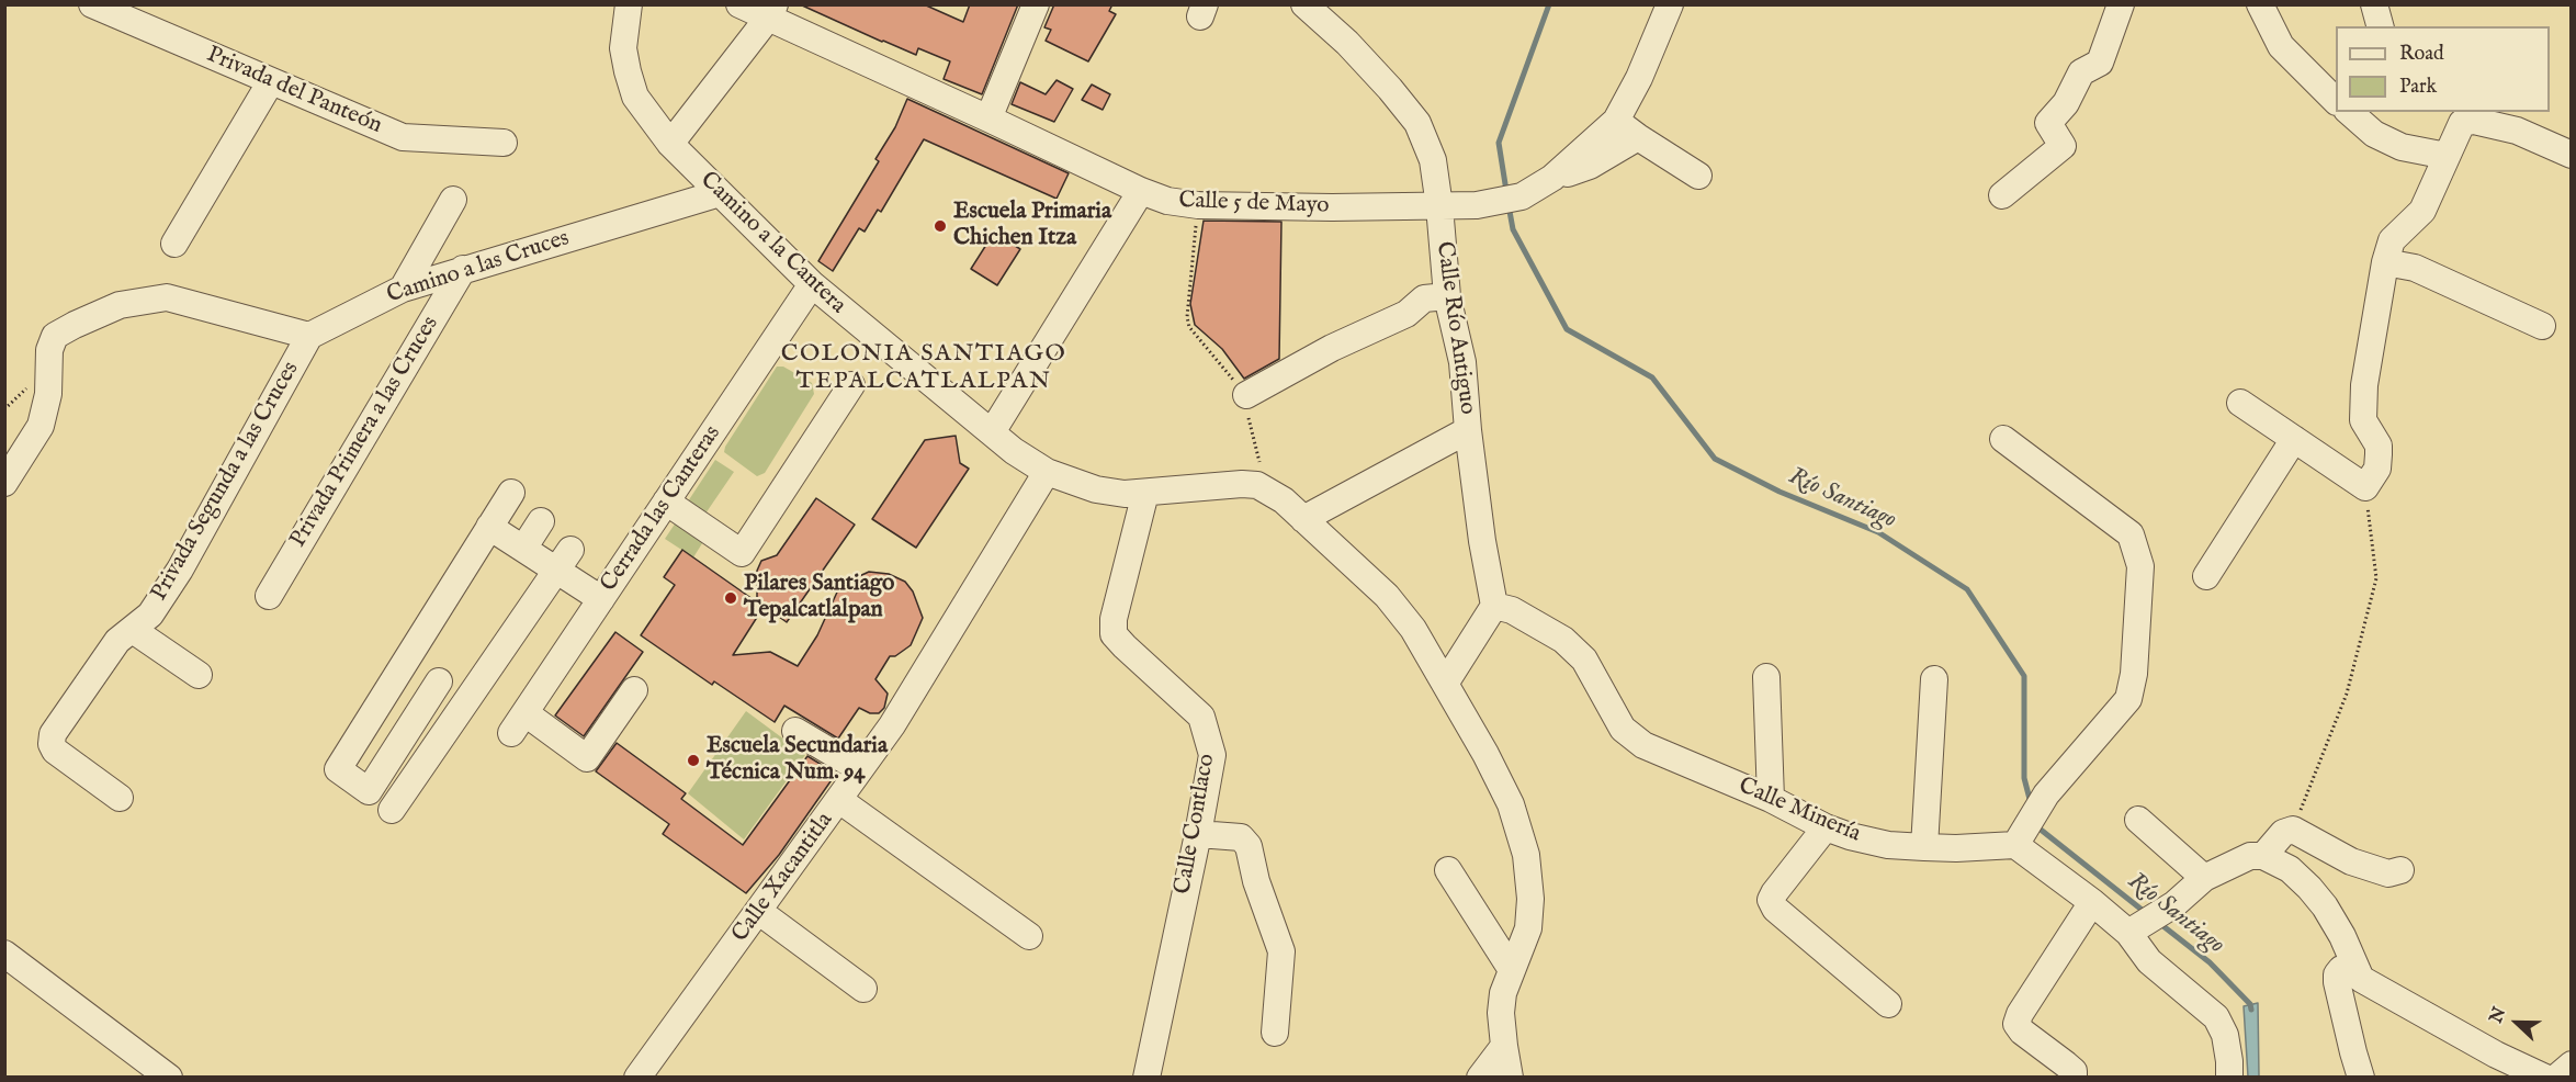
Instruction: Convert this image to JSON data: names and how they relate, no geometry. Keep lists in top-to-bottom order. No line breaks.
{"streets":{"street":["Privada del Panteón","Calle 5 de Mayo","Camino a la Cantera","Camino a las Cruces","Calle Río Antiguo","Privada Primera a las Cruces","Privada Segunda a las Cruces","Cerrada las Canteras","Calle Minería","Calle Contlaco","Calle Xacantitla"]},"crossings":[["Calle 5 de Mayo","Calle Río Antiguo"],["Camino a la Cantera","Camino a las Cruces"],["Camino a la Cantera","Cerrada las Canteras"],["Camino a la Cantera","Calle Contlaco"],["Camino a la Cantera","Calle Xacantitla"],["Camino a las Cruces","Privada Primera a las Cruces"],["Camino a las Cruces","Privada Segunda a las Cruces"],["Calle Río Antiguo","Calle Minería"]],"districts":["COLONIA SANTIAGO TEPALCATLALPAN"],"water":["Río Santiago"],"places":["Escuela Primaria Chichen Itza","Pilares Santiago Tepalcatlalpan","Escuela Secundaria Técnica Num. 94"],"legend":["Road","Park"],"north":"left"}
